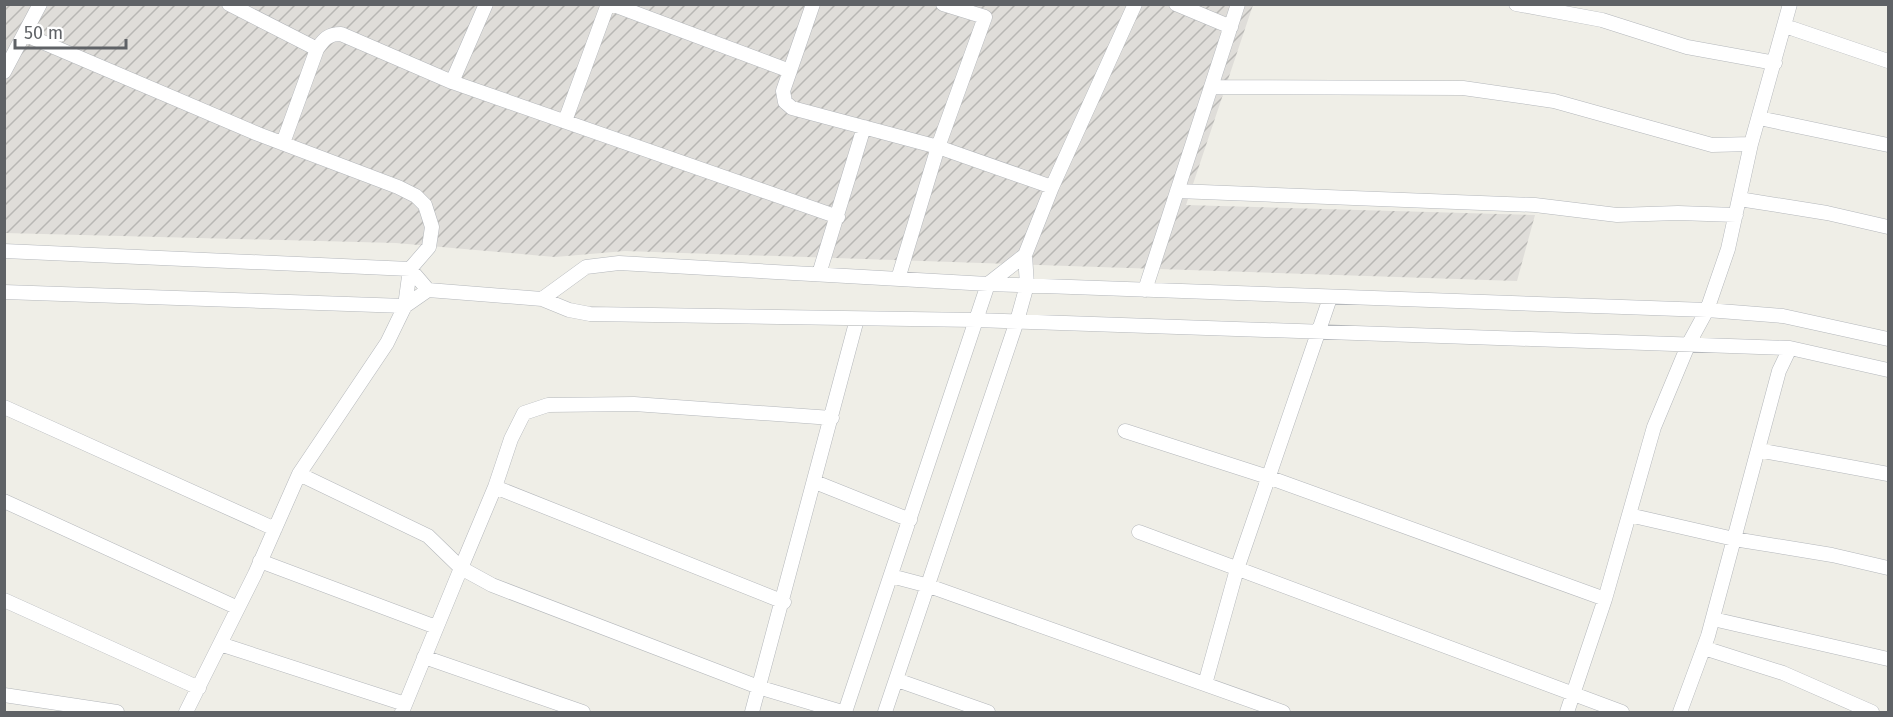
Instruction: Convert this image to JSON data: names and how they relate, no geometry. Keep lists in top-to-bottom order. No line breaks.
{"scale_bar":"50 m"}
